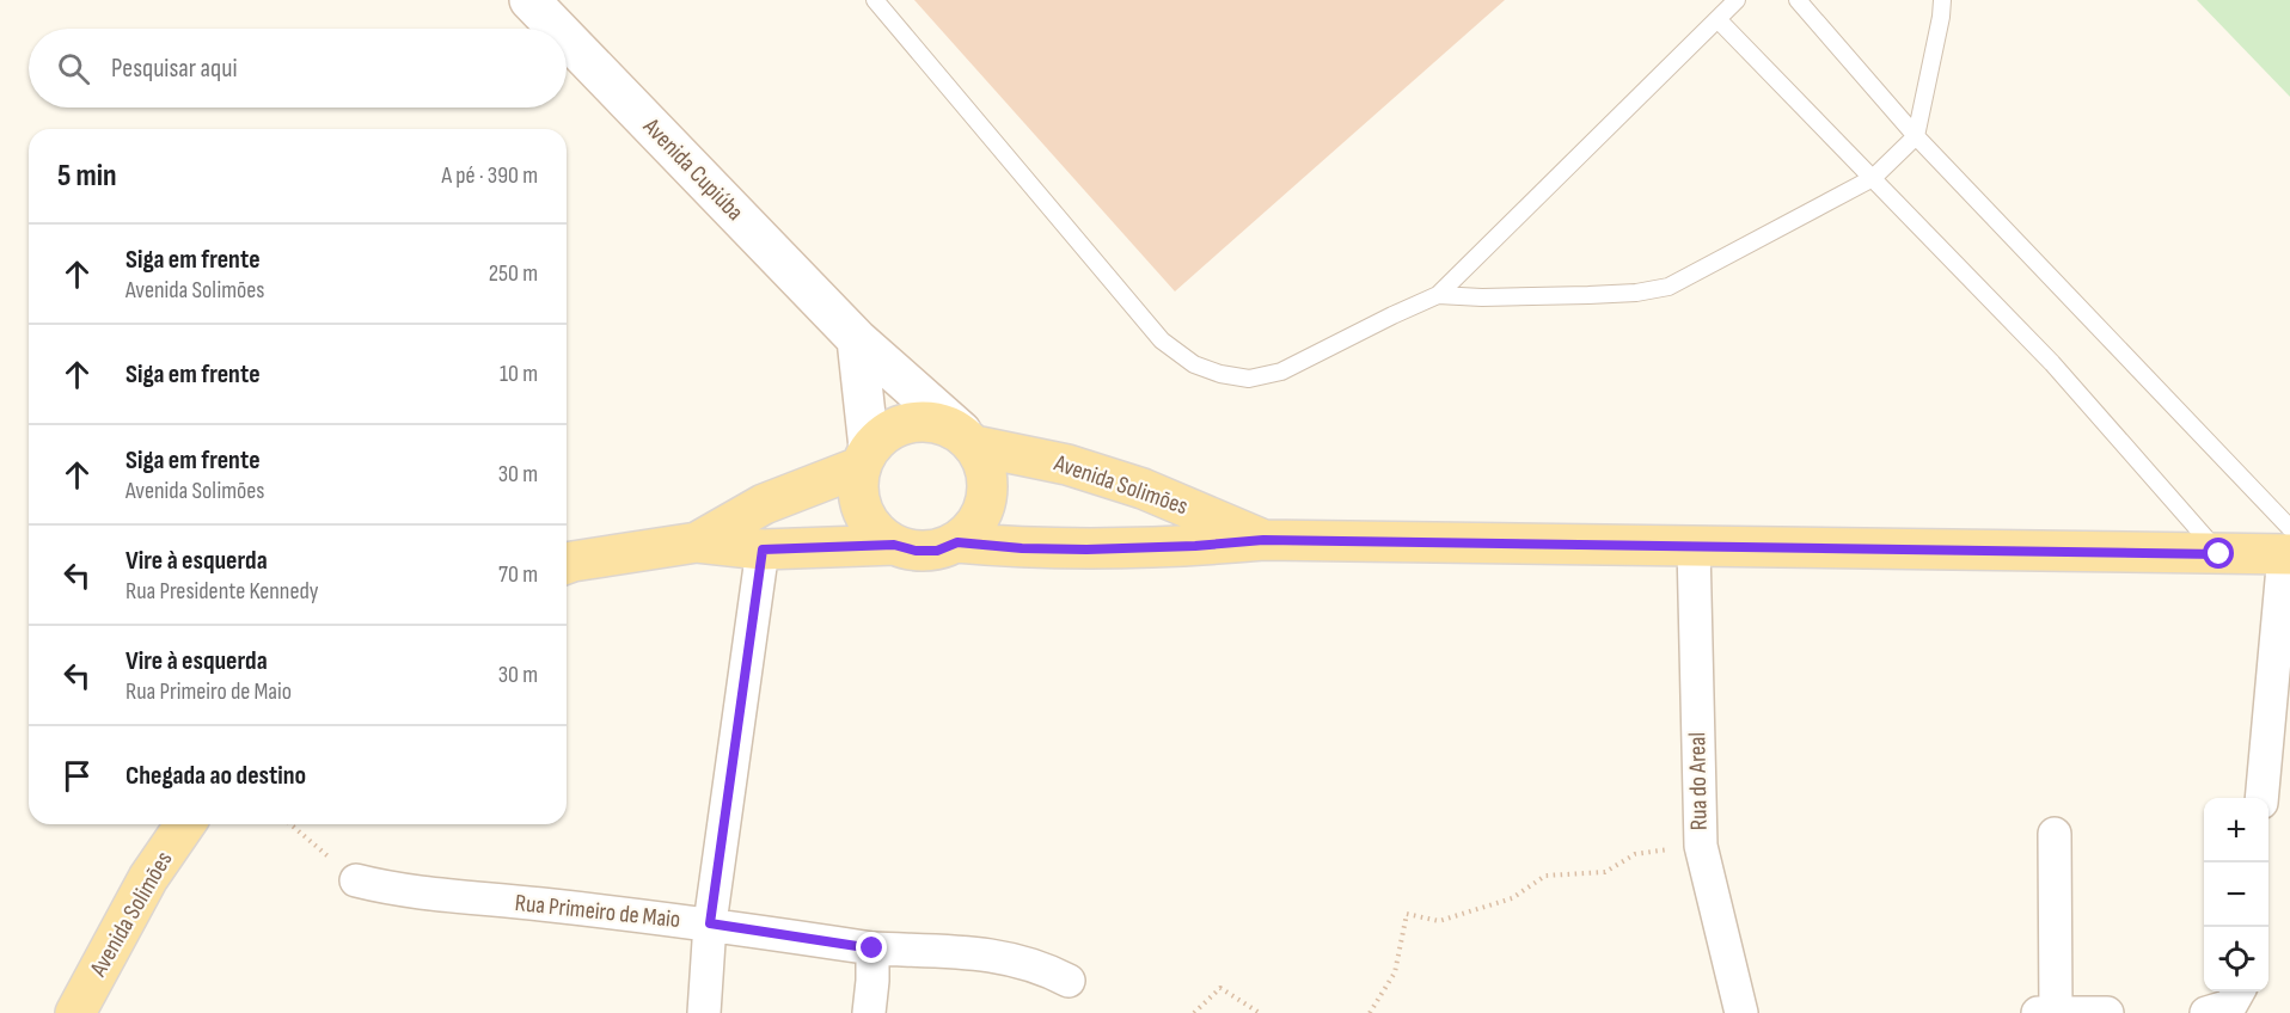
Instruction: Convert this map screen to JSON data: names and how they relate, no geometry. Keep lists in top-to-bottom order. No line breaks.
{"streets":{"main road":["Avenida Solimões"],"street":["Avenida Cupiúba","Rua do Areal","Rua Primeiro de Maio"]},"crossings":[["Avenida Cupiúba","Avenida Solimões"],["Avenida Solimões","Rua do Areal"]],"page":{"search":"Pesquisar aqui","heading":["5 min","A pé · 390 m"],"list":[["Siga em frente","Avenida Solimões","250 m"],["Siga em frente","10 m"],["Siga em frente","Avenida Solimões","30 m"],["Vire à esquerda","Rua Presidente Kennedy","70 m"],["Vire à esquerda","Rua Primeiro de Maio","30 m"],"Chegada ao destino"],"map_buttons":["+","−"]}}
